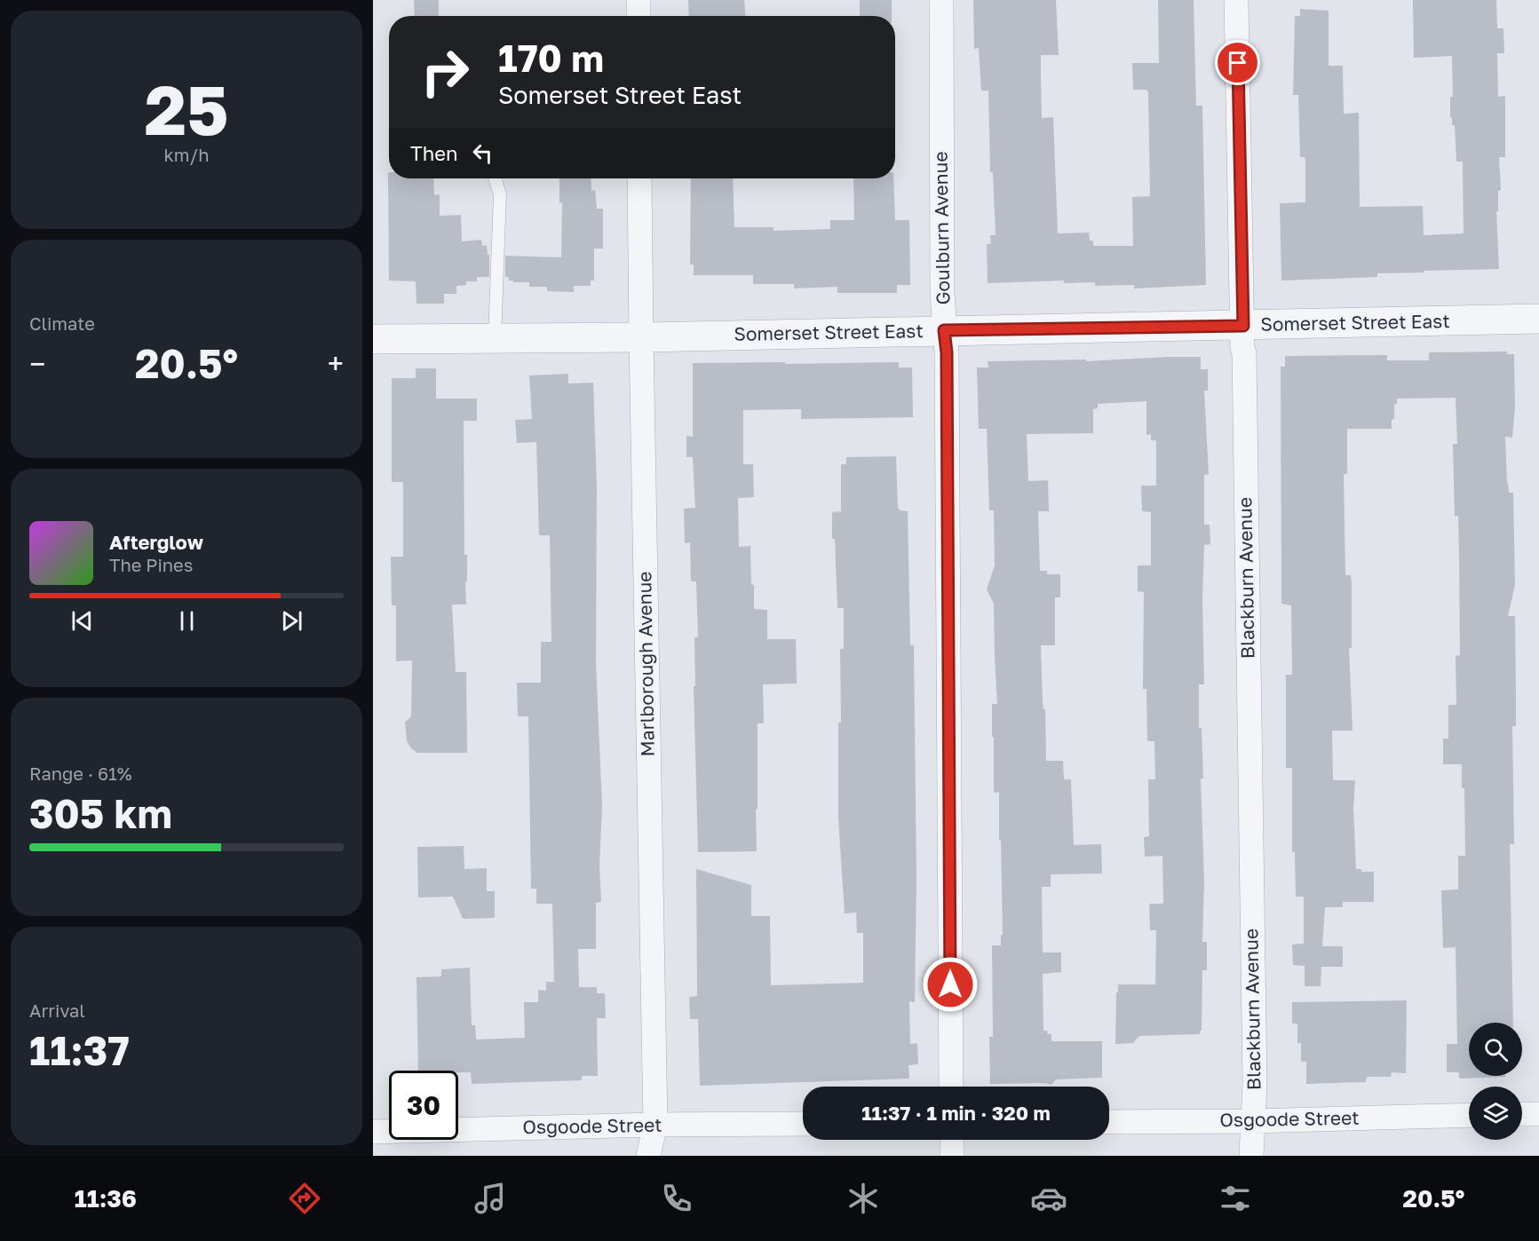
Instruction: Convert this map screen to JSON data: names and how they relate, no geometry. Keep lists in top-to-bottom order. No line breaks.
{"streets":{"street":["Goulburn Avenue","Somerset Street East","Blackburn Avenue","Marlborough Avenue","Osgoode Street"]},"crossings":[["Goulburn Avenue","Somerset Street East"],["Somerset Street East","Blackburn Avenue"],["Somerset Street East","Marlborough Avenue"],["Blackburn Avenue","Osgoode Street"],["Marlborough Avenue","Osgoode Street"]],"page":{"tile":[["25","km/h"],"Climate",["Range · 61%","305 km"],["Arrival","11:37"]],"turn":["170 m","Somerset Street East"],"then":"Then","heat":["−","20.5°","+"],"song":["Afterglow","The Pines"],"limit":"30","trip":"11:37 · 1 min · 320 m","tabs":["11:36","20.5°"]}}
